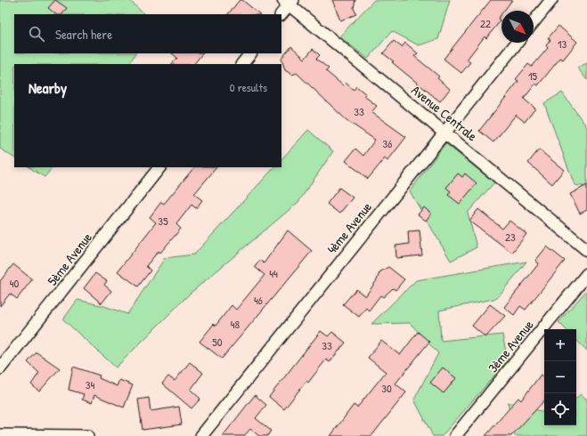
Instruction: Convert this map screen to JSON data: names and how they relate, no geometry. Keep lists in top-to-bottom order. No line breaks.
{"streets":{"street":["Avenue Centrale","4ème Avenue","5ème Avenue","3ème Avenue"]},"crossings":[["Avenue Centrale","4ème Avenue"]],"house_numbers":["22","13","15","33","36","35","23","44","40","46","48","50","33","34","30"],"north":"bottom right","page":{"search":"Search here","heading":["Nearby","0 results"],"map_buttons":["+","−"]}}
